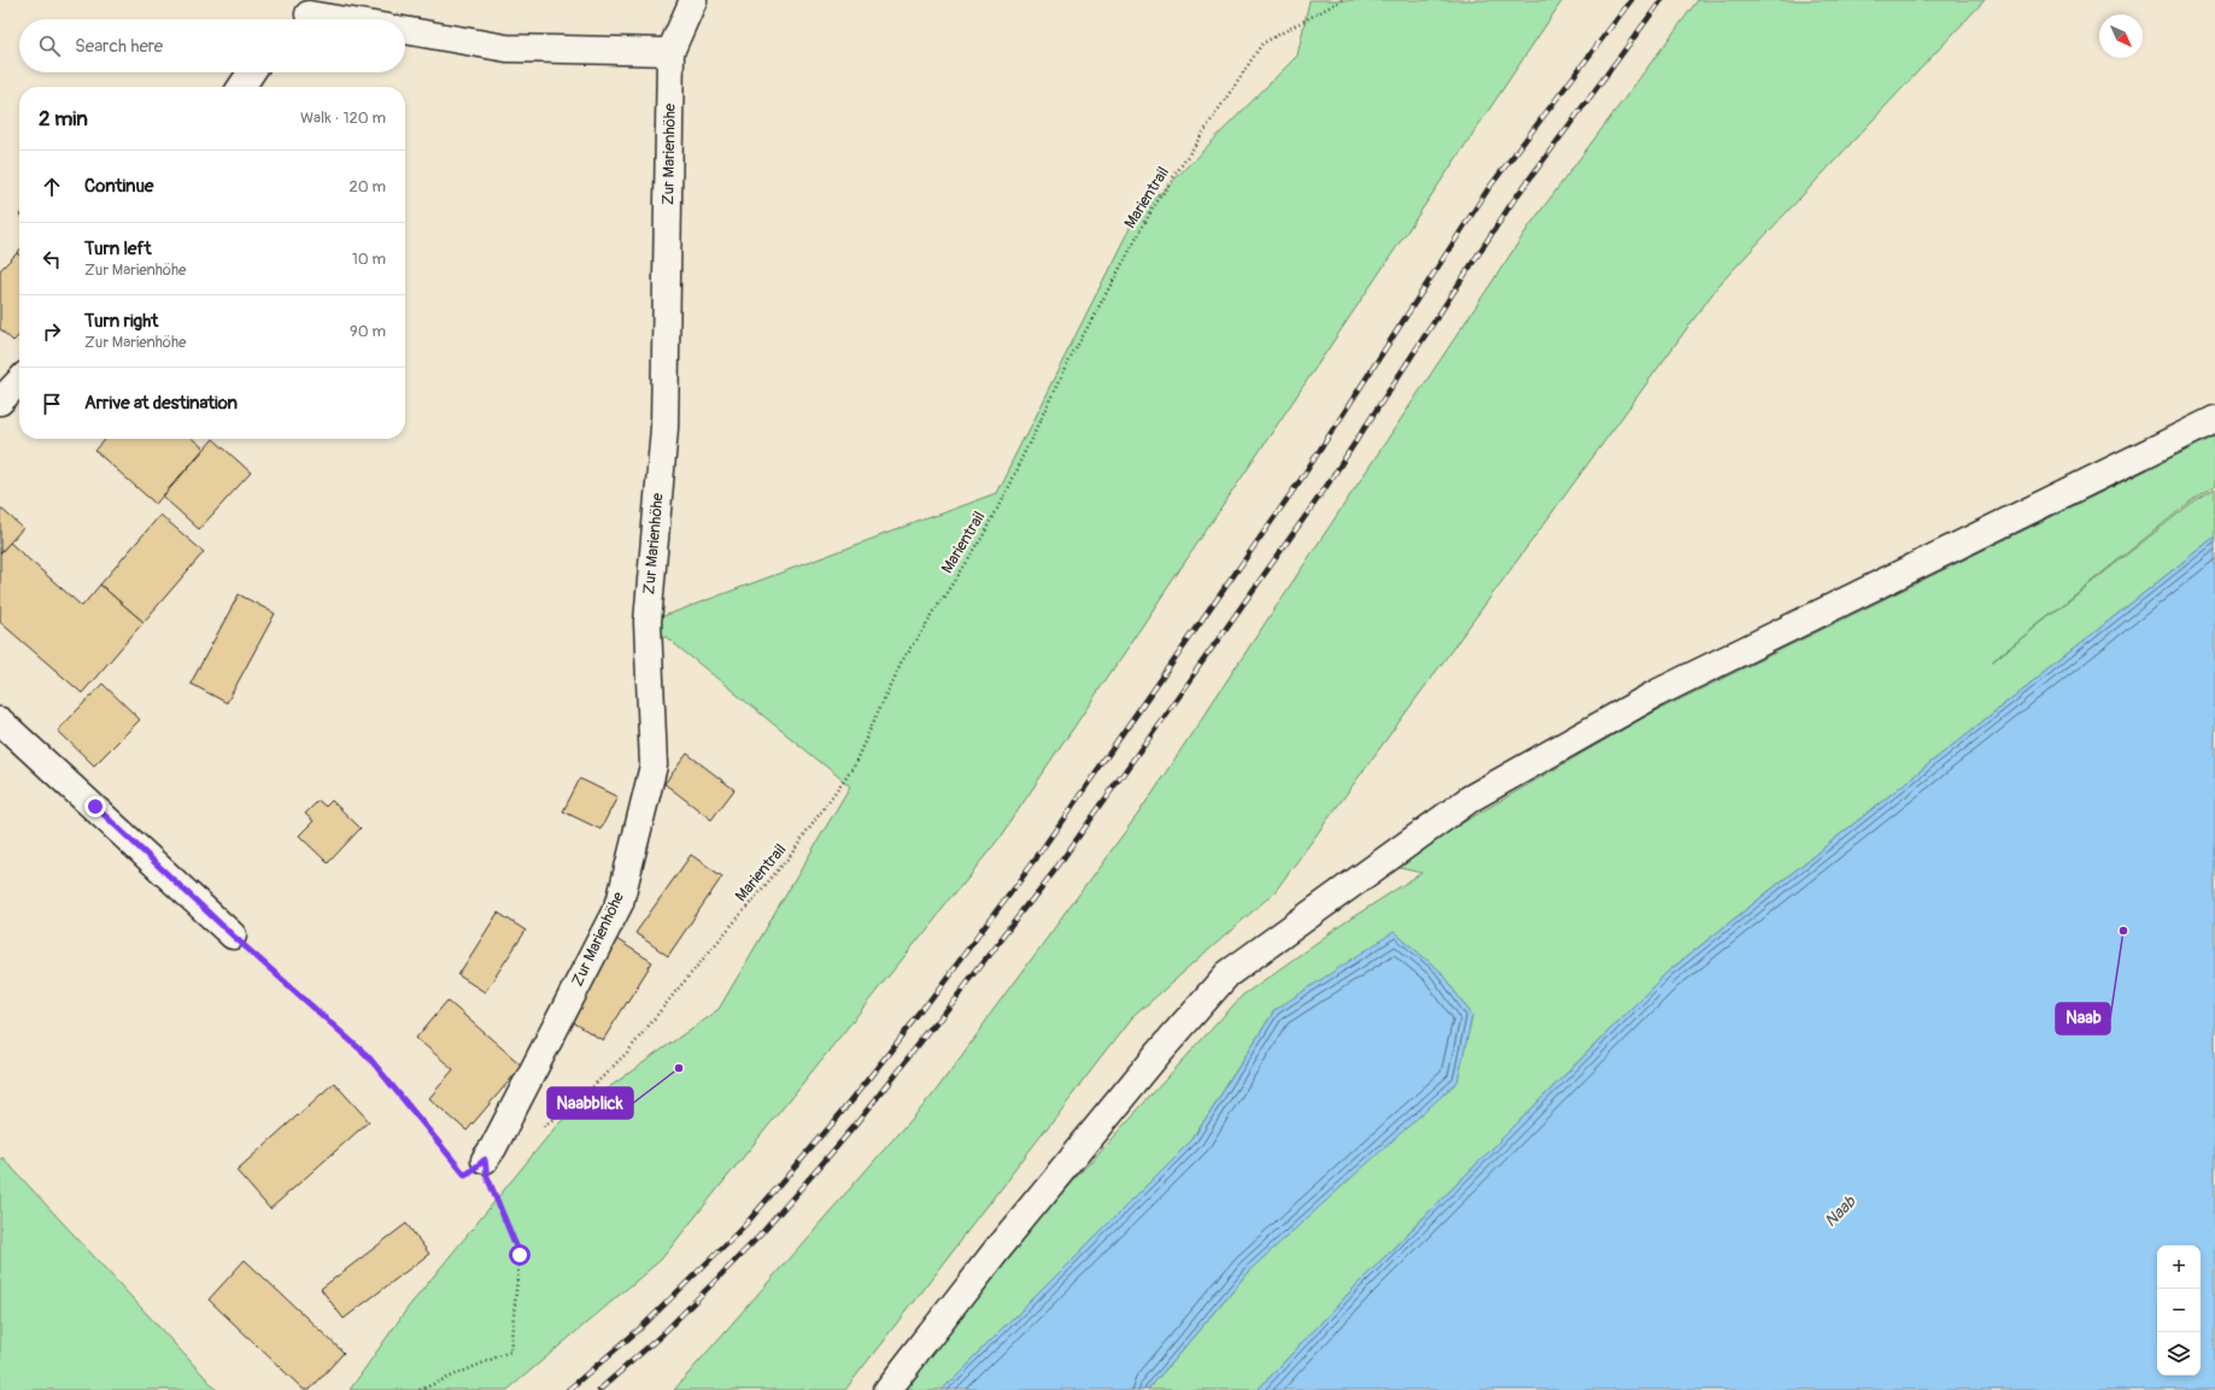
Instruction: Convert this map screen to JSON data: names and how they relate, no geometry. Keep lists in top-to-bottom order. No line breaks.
{"streets":{"street":["Zur Marienhöhe"],"path":["Marientrail"]},"water":["Naab"],"places":["Naab","Naabblick"],"north":"bottom right","page":{"search":"Search here","heading":["2 min","Walk · 120 m"],"list":[["Continue","20 m"],["Turn left","Zur Marienhöhe","10 m"],["Turn right","Zur Marienhöhe","90 m"],"Arrive at destination"],"map_buttons":["+","−"]}}
